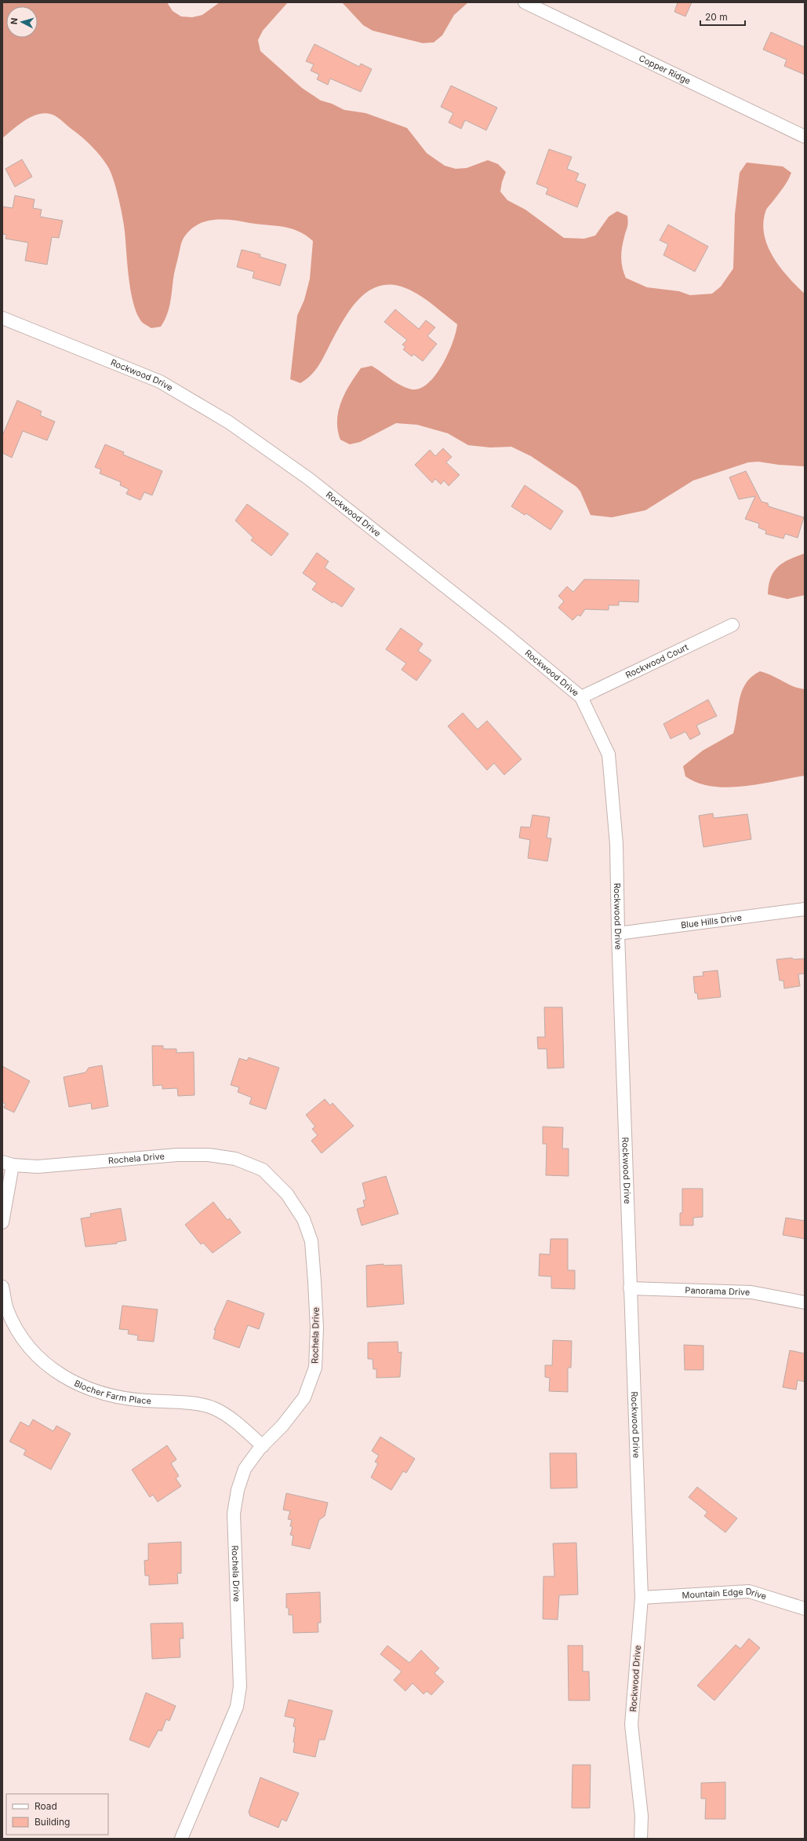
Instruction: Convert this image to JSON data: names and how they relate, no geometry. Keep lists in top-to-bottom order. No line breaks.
{"streets":{"street":["Copper Ridge","Rockwood Drive","Rockwood Court","Blue Hills Drive","Rochela Drive","Panorama Drive","Blocher Farm Place","Mountain Edge Drive"]},"crossings":[["Rockwood Drive","Rockwood Court"],["Rockwood Drive","Blue Hills Drive"],["Rockwood Drive","Panorama Drive"],["Rockwood Drive","Mountain Edge Drive"],["Rochela Drive","Blocher Farm Place"]],"legend":["Road","Building"],"scale_bar":"20 m","north":"left"}
